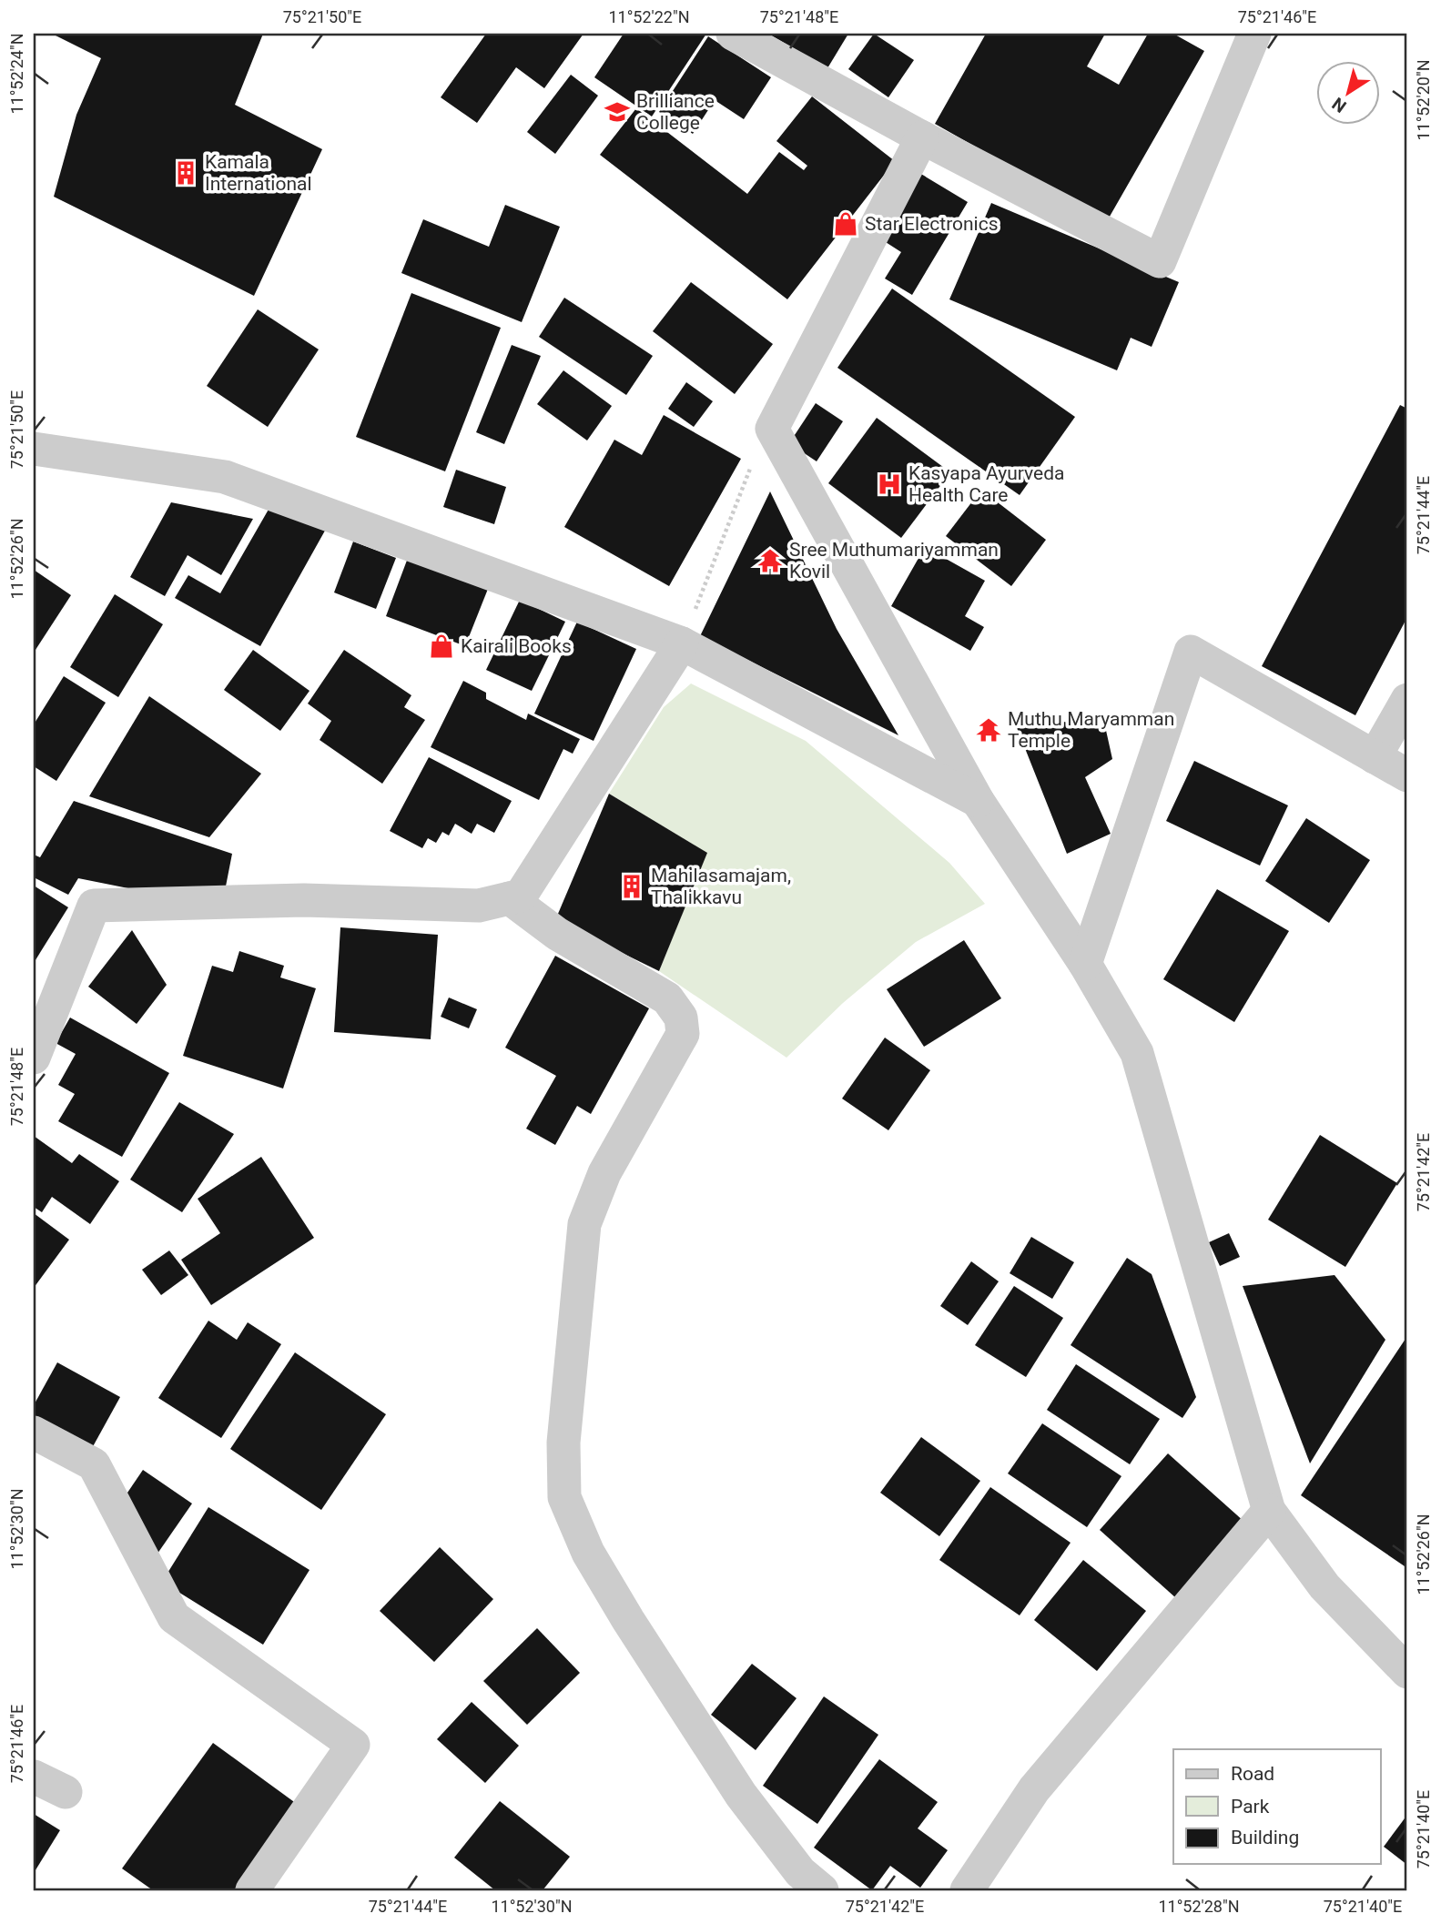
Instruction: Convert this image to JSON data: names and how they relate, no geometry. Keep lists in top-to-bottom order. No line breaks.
{"places":{"school or university":["Brilliance College"],"building":["Kamala International","Mahilasamajam, Thalikkavu"],"shop":["Star Electronics","Kairali Books"],"hospital":["Kasyapa Ayurveda Health Care"],"temple":["Sree Muthumariyamman Kovil","Muthu Maryamman Temple"]},"legend":["Road","Park","Building"],"north":"bottom left","coordinates":["75°21'50\"E","11°52'22\"N","75°21'48\"E","75°21'46\"E","11°52'24\"N","11°52'20\"N","75°21'44\"E","11°52'26\"N","75°21'42\"E","11°52'30\"N","75°21'40\"E","11°52'28\"N"]}
